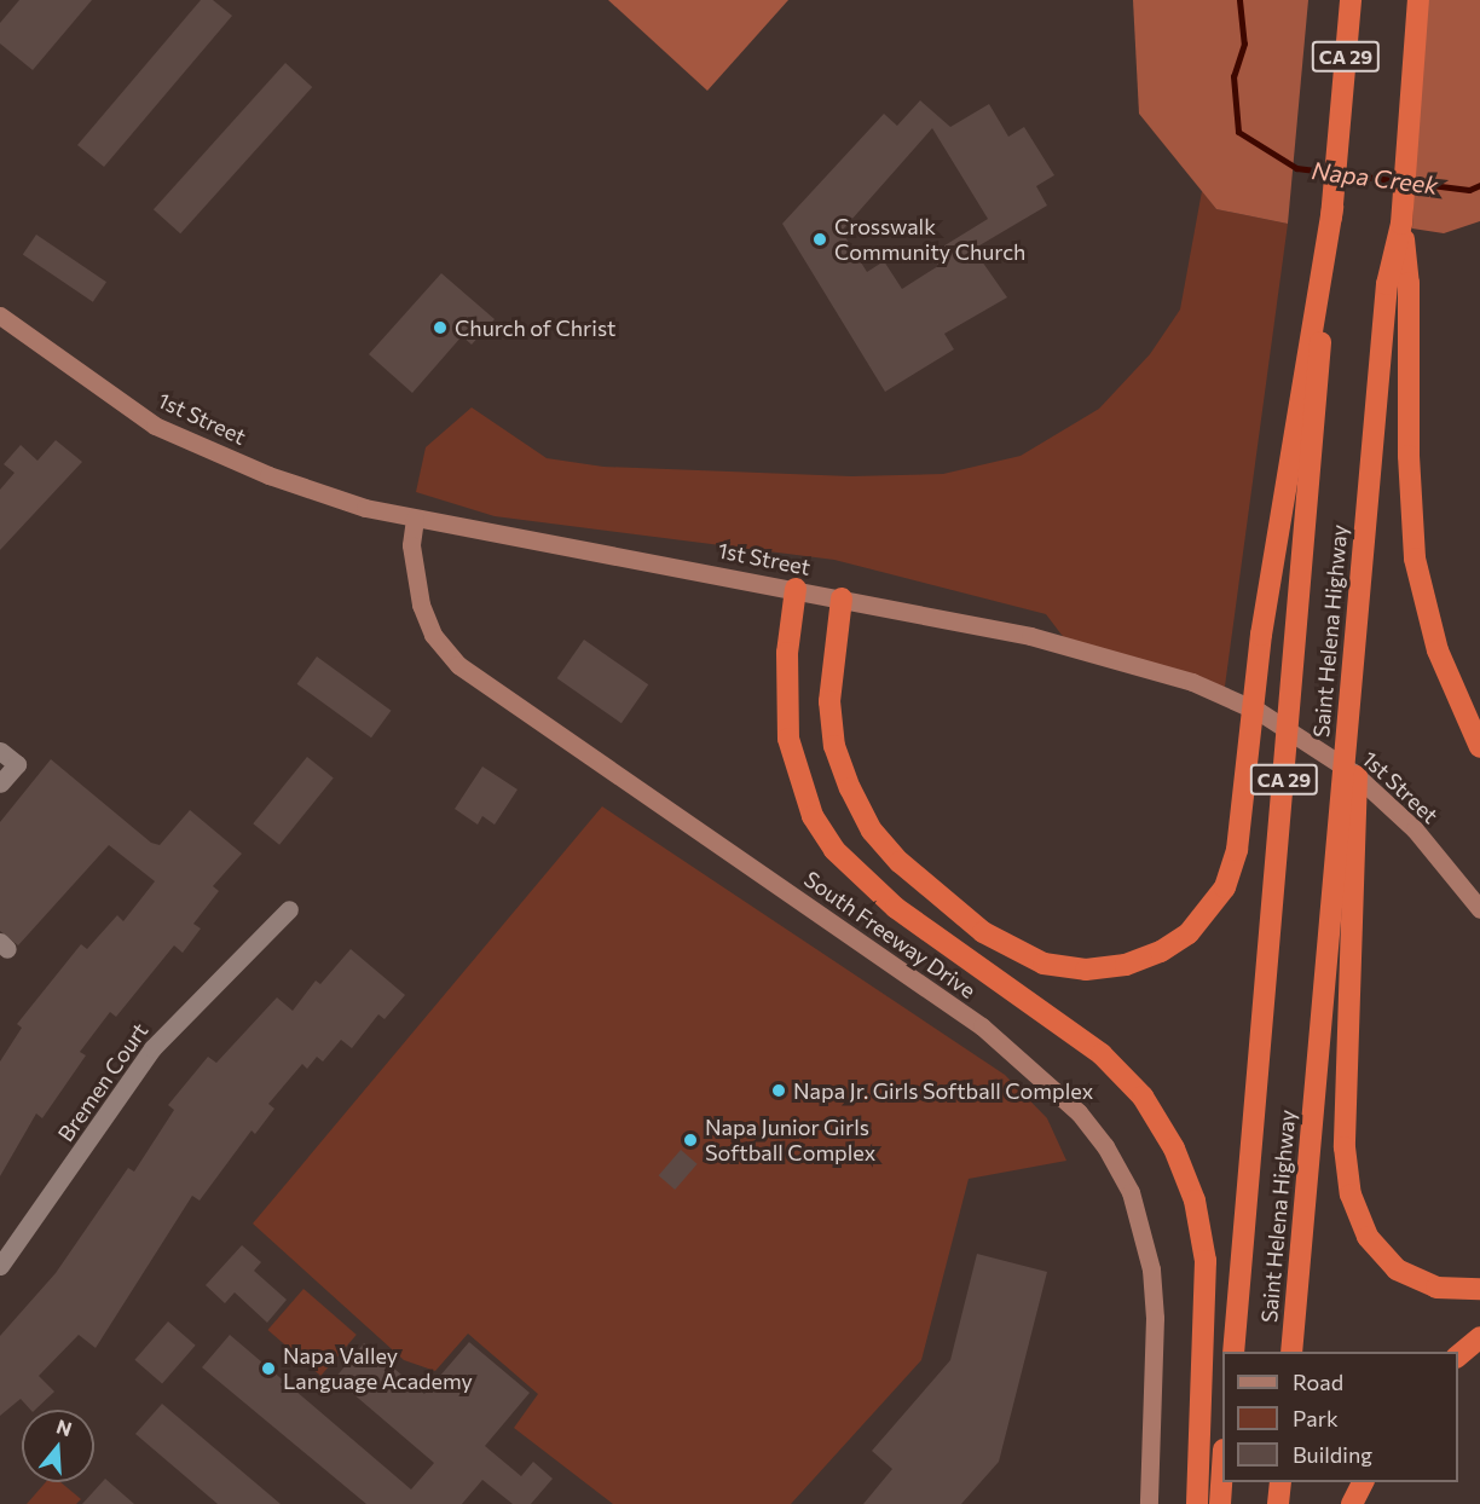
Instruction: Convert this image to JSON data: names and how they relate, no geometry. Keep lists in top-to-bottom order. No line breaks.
{"streets":{"highway":["CA 29","Saint Helena Highway"],"main road":["1st Street","South Freeway Drive"],"street":["Bremen Court"]},"crossings":[["1st Street","South Freeway Drive"]],"water":["Napa Creek"],"places":["Crosswalk Community Church","Church of Christ","Napa Jr. Girls Softball Complex","Napa Junior Girls Softball Complex","Napa Valley Language Academy"],"legend":["Road","Park","Building"],"north":"top"}
